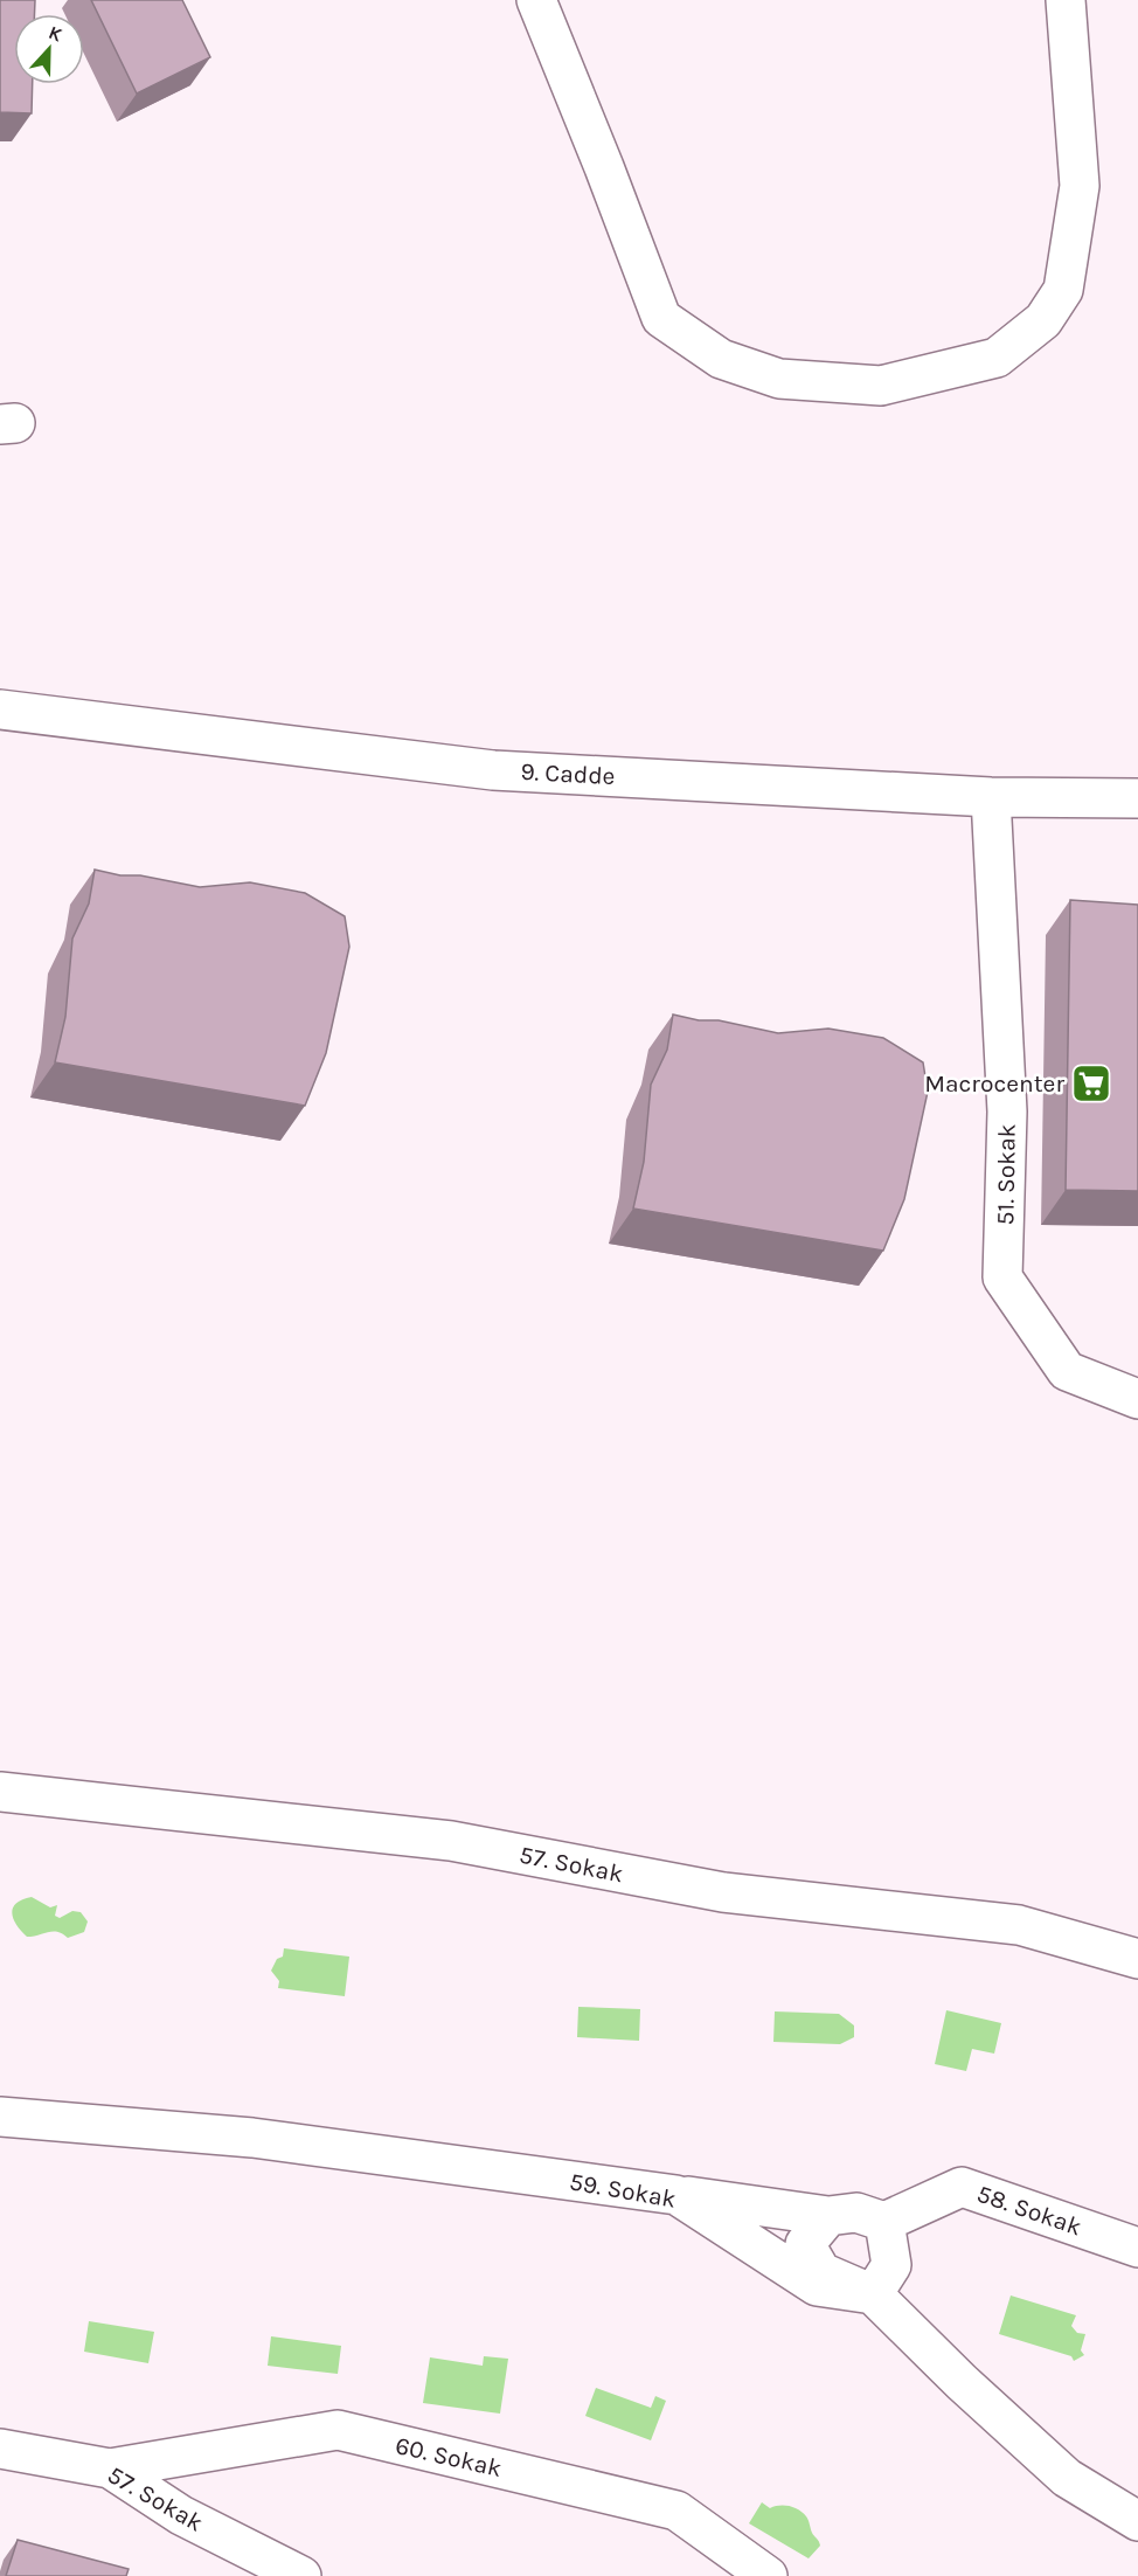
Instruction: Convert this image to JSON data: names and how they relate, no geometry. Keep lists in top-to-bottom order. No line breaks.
{"streets":{"street":["9. Cadde","51. Sokak","57. Sokak","59. Sokak","58. Sokak","60. Sokak"]},"crossings":[["9. Cadde","51. Sokak"],["57. Sokak","60. Sokak"],["59. Sokak","58. Sokak"]],"places":{"supermarket":["Macrocenter"]},"north":"top"}
